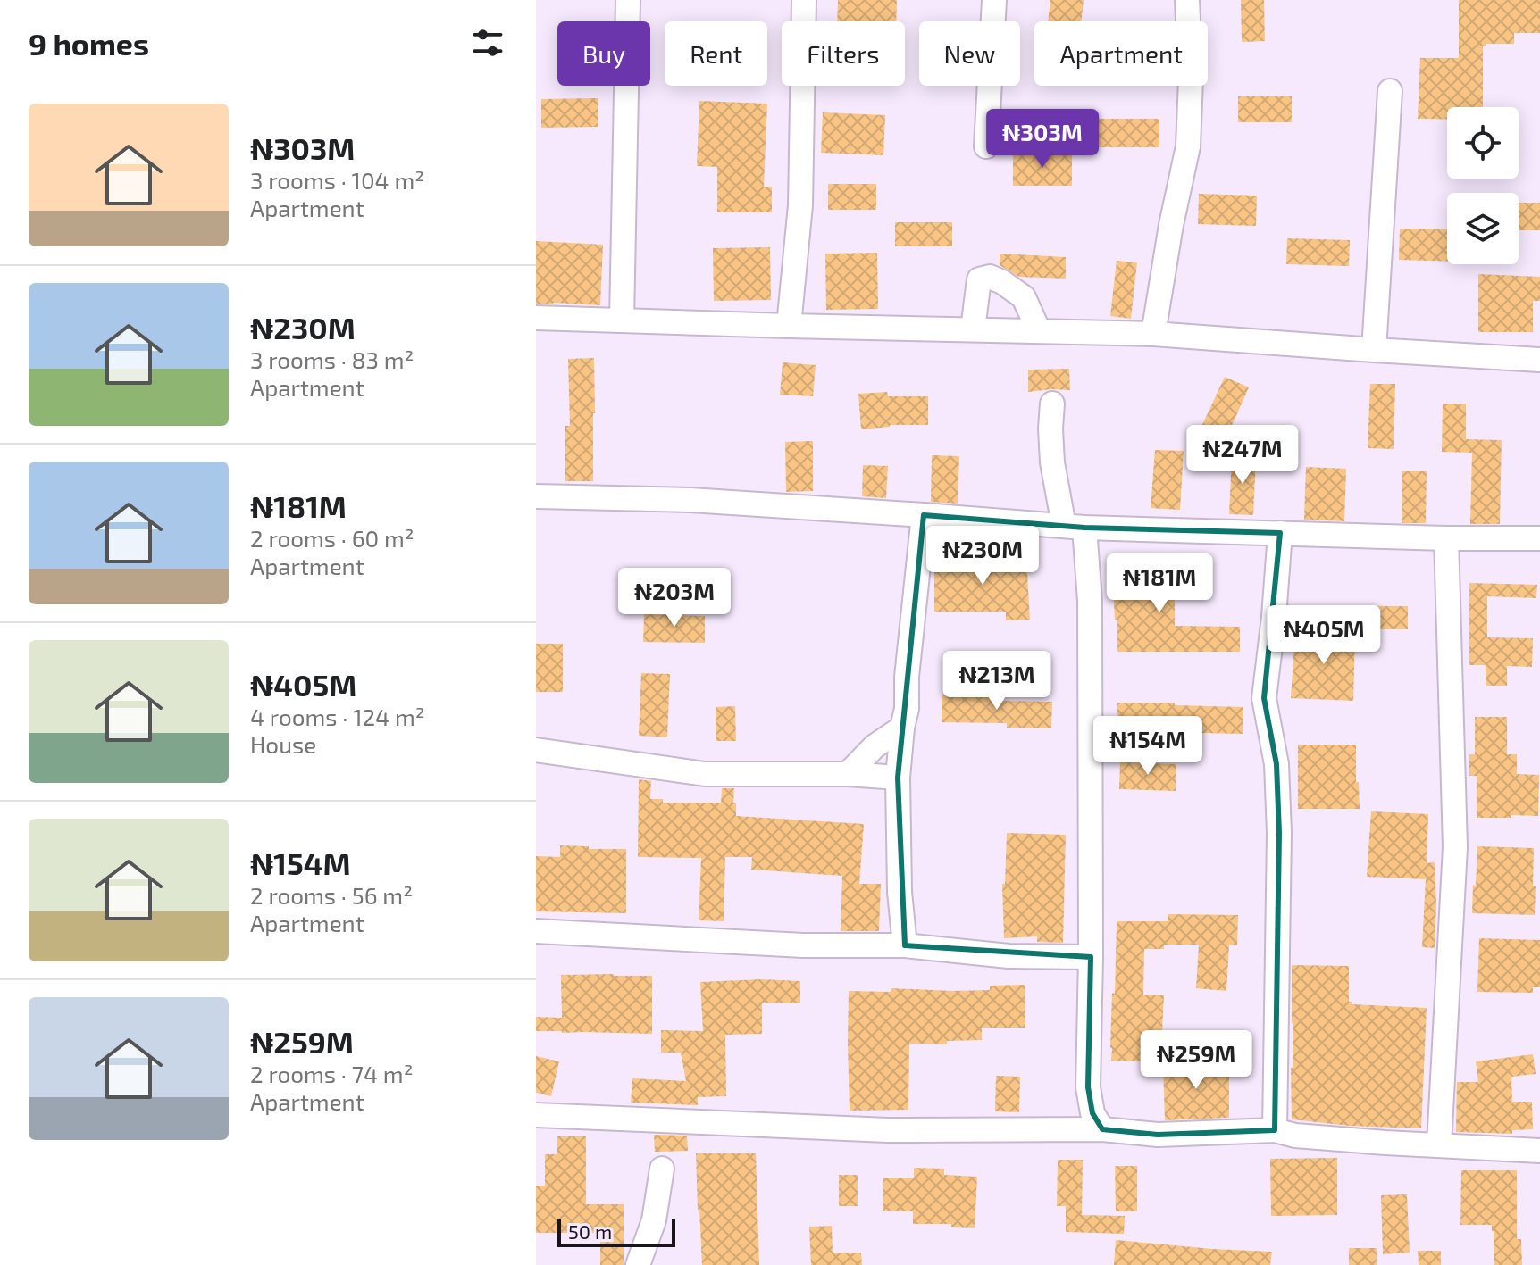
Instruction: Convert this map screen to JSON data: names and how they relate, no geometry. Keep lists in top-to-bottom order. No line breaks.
{"scale_bar":"50 m","page":{"heading":"9 homes","chip":["Buy","Rent","Filters","New","Apartment"],"list":[{"name":"₦303M","note":"3 rooms · 104 m² · Apartment"},{"name":"₦230M","note":"3 rooms · 83 m² · Apartment"},{"name":"₦181M","note":"2 rooms · 60 m² · Apartment"},{"name":"₦405M","note":"4 rooms · 124 m² · House"},{"name":"₦154M","note":"2 rooms · 56 m² · Apartment"},{"name":"₦259M","note":"2 rooms · 74 m² · Apartment"}],"price":["₦303M","₦247M","₦230M","₦181M","₦203M","₦405M","₦213M","₦154M","₦259M"],"scale":"50 m"}}
